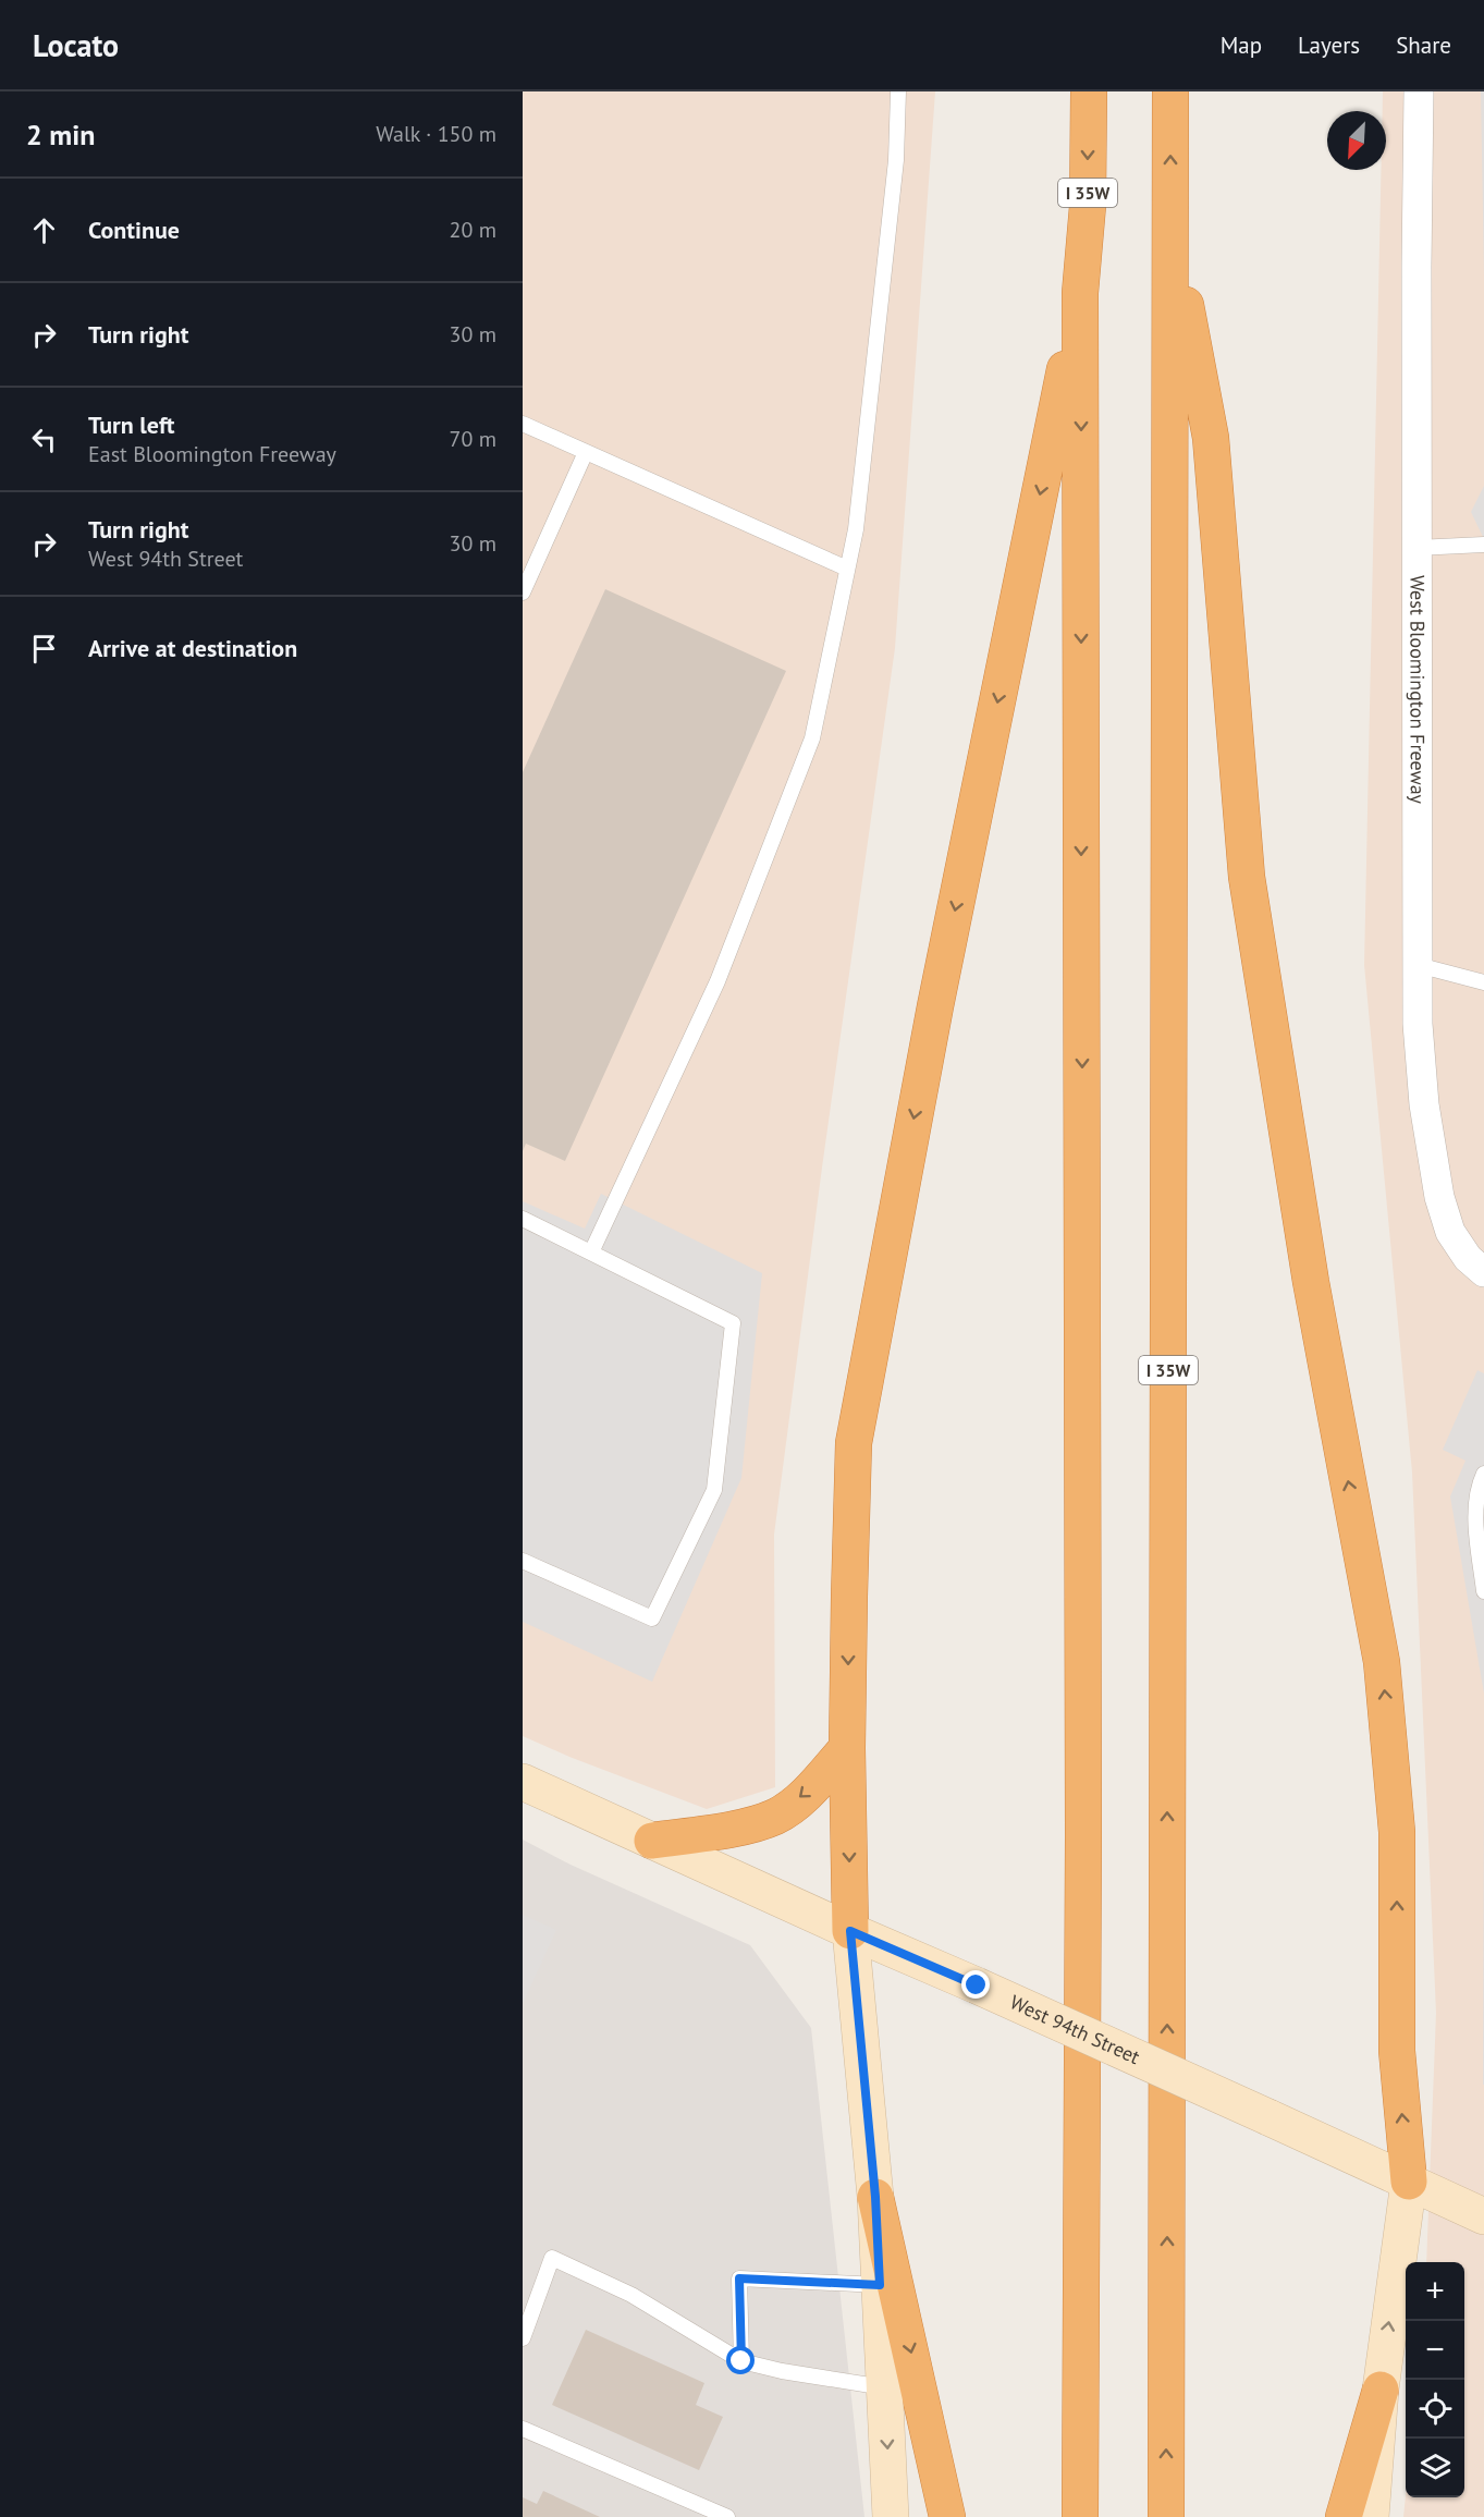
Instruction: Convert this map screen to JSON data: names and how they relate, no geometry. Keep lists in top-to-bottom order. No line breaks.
{"streets":{"highway":["I 35W"],"street":["West Bloomington Freeway","West 94th Street"]},"north":"bottom left","page":{"header":"Locato","nav":["Map","Layers","Share"],"heading":["2 min","Walk · 150 m"],"list":[["Continue","20 m"],["Turn right","30 m"],["Turn left","East Bloomington Freeway","70 m"],["Turn right","West 94th Street","30 m"],"Arrive at destination"],"map_buttons":["+","−"]}}
